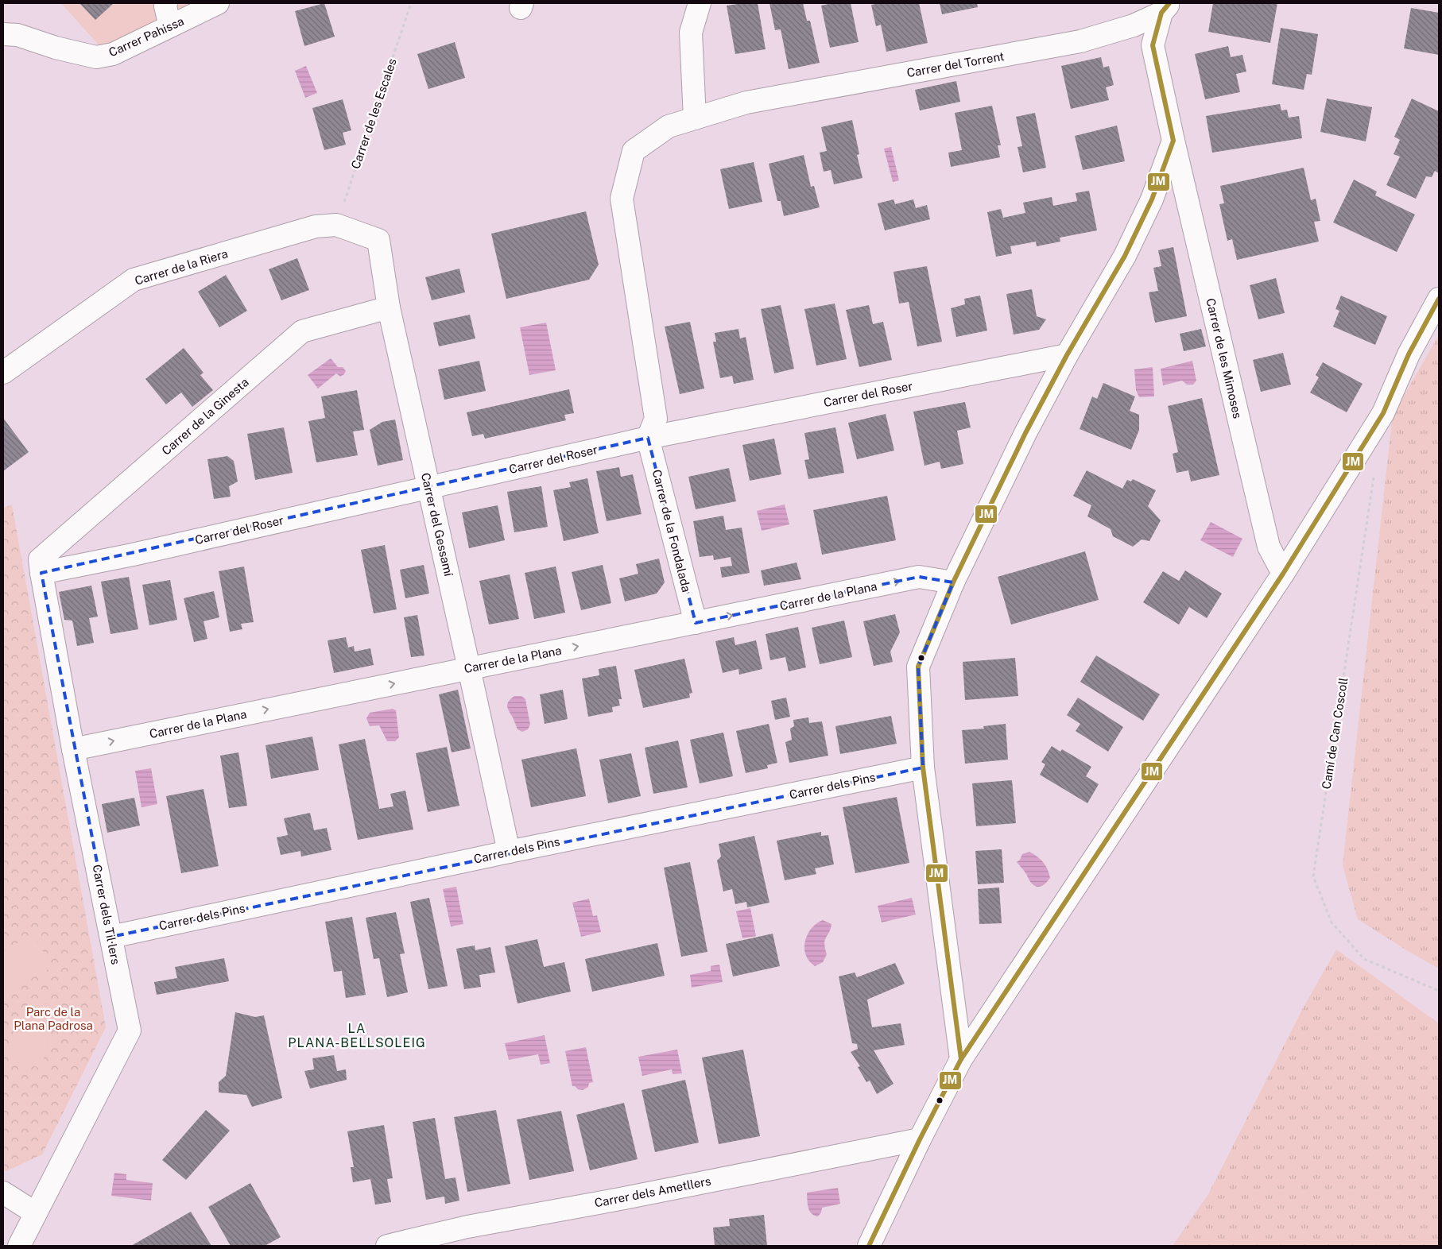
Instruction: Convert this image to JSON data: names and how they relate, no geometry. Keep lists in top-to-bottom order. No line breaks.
{"streets":{"street":["Carrer Pahissa","Carrer del Torrent","Carrer de la Riera","Carrer de les Mimoses","Carrer del Roser","Carrer de la Ginesta","Carrer del Gessamí","Carrer de la Fondalada","Carrer de la Plana","Carrer dels Pins","Carrer dels Til·lers","Carrer dels Ametllers"],"path":["Carrer de les Escales","Camí de Can Coscoll"]},"crossings":[["Carrer del Torrent","Carrer de les Mimoses"],["Carrer del Torrent","Carrer del Roser"],["Carrer del Torrent","Carrer de la Fondalada"],["Carrer de les Escales","Carrer de la Riera"],["Carrer de les Escales","Carrer del Gessamí"],["Carrer de la Riera","Carrer del Gessamí"],["Carrer del Roser","Carrer de la Ginesta"],["Carrer del Roser","Carrer del Gessamí"],["Carrer del Roser","Carrer de la Fondalada"],["Carrer del Roser","Carrer dels Til·lers"],["Carrer de la Ginesta","Carrer del Gessamí"],["Carrer de la Ginesta","Carrer dels Til·lers"],["Carrer del Gessamí","Carrer de la Plana"],["Carrer del Gessamí","Carrer dels Pins"],["Carrer de la Fondalada","Carrer de la Plana"],["Carrer de la Plana","Carrer dels Til·lers"],["Carrer dels Pins","Carrer dels Til·lers"]],"one_way":["Carrer de la Plana"],"districts":["LA PLANA-BELLSOLEIG"],"parks":["Parc de la Plana Padrosa"],"lines":["transit line JM"]}
